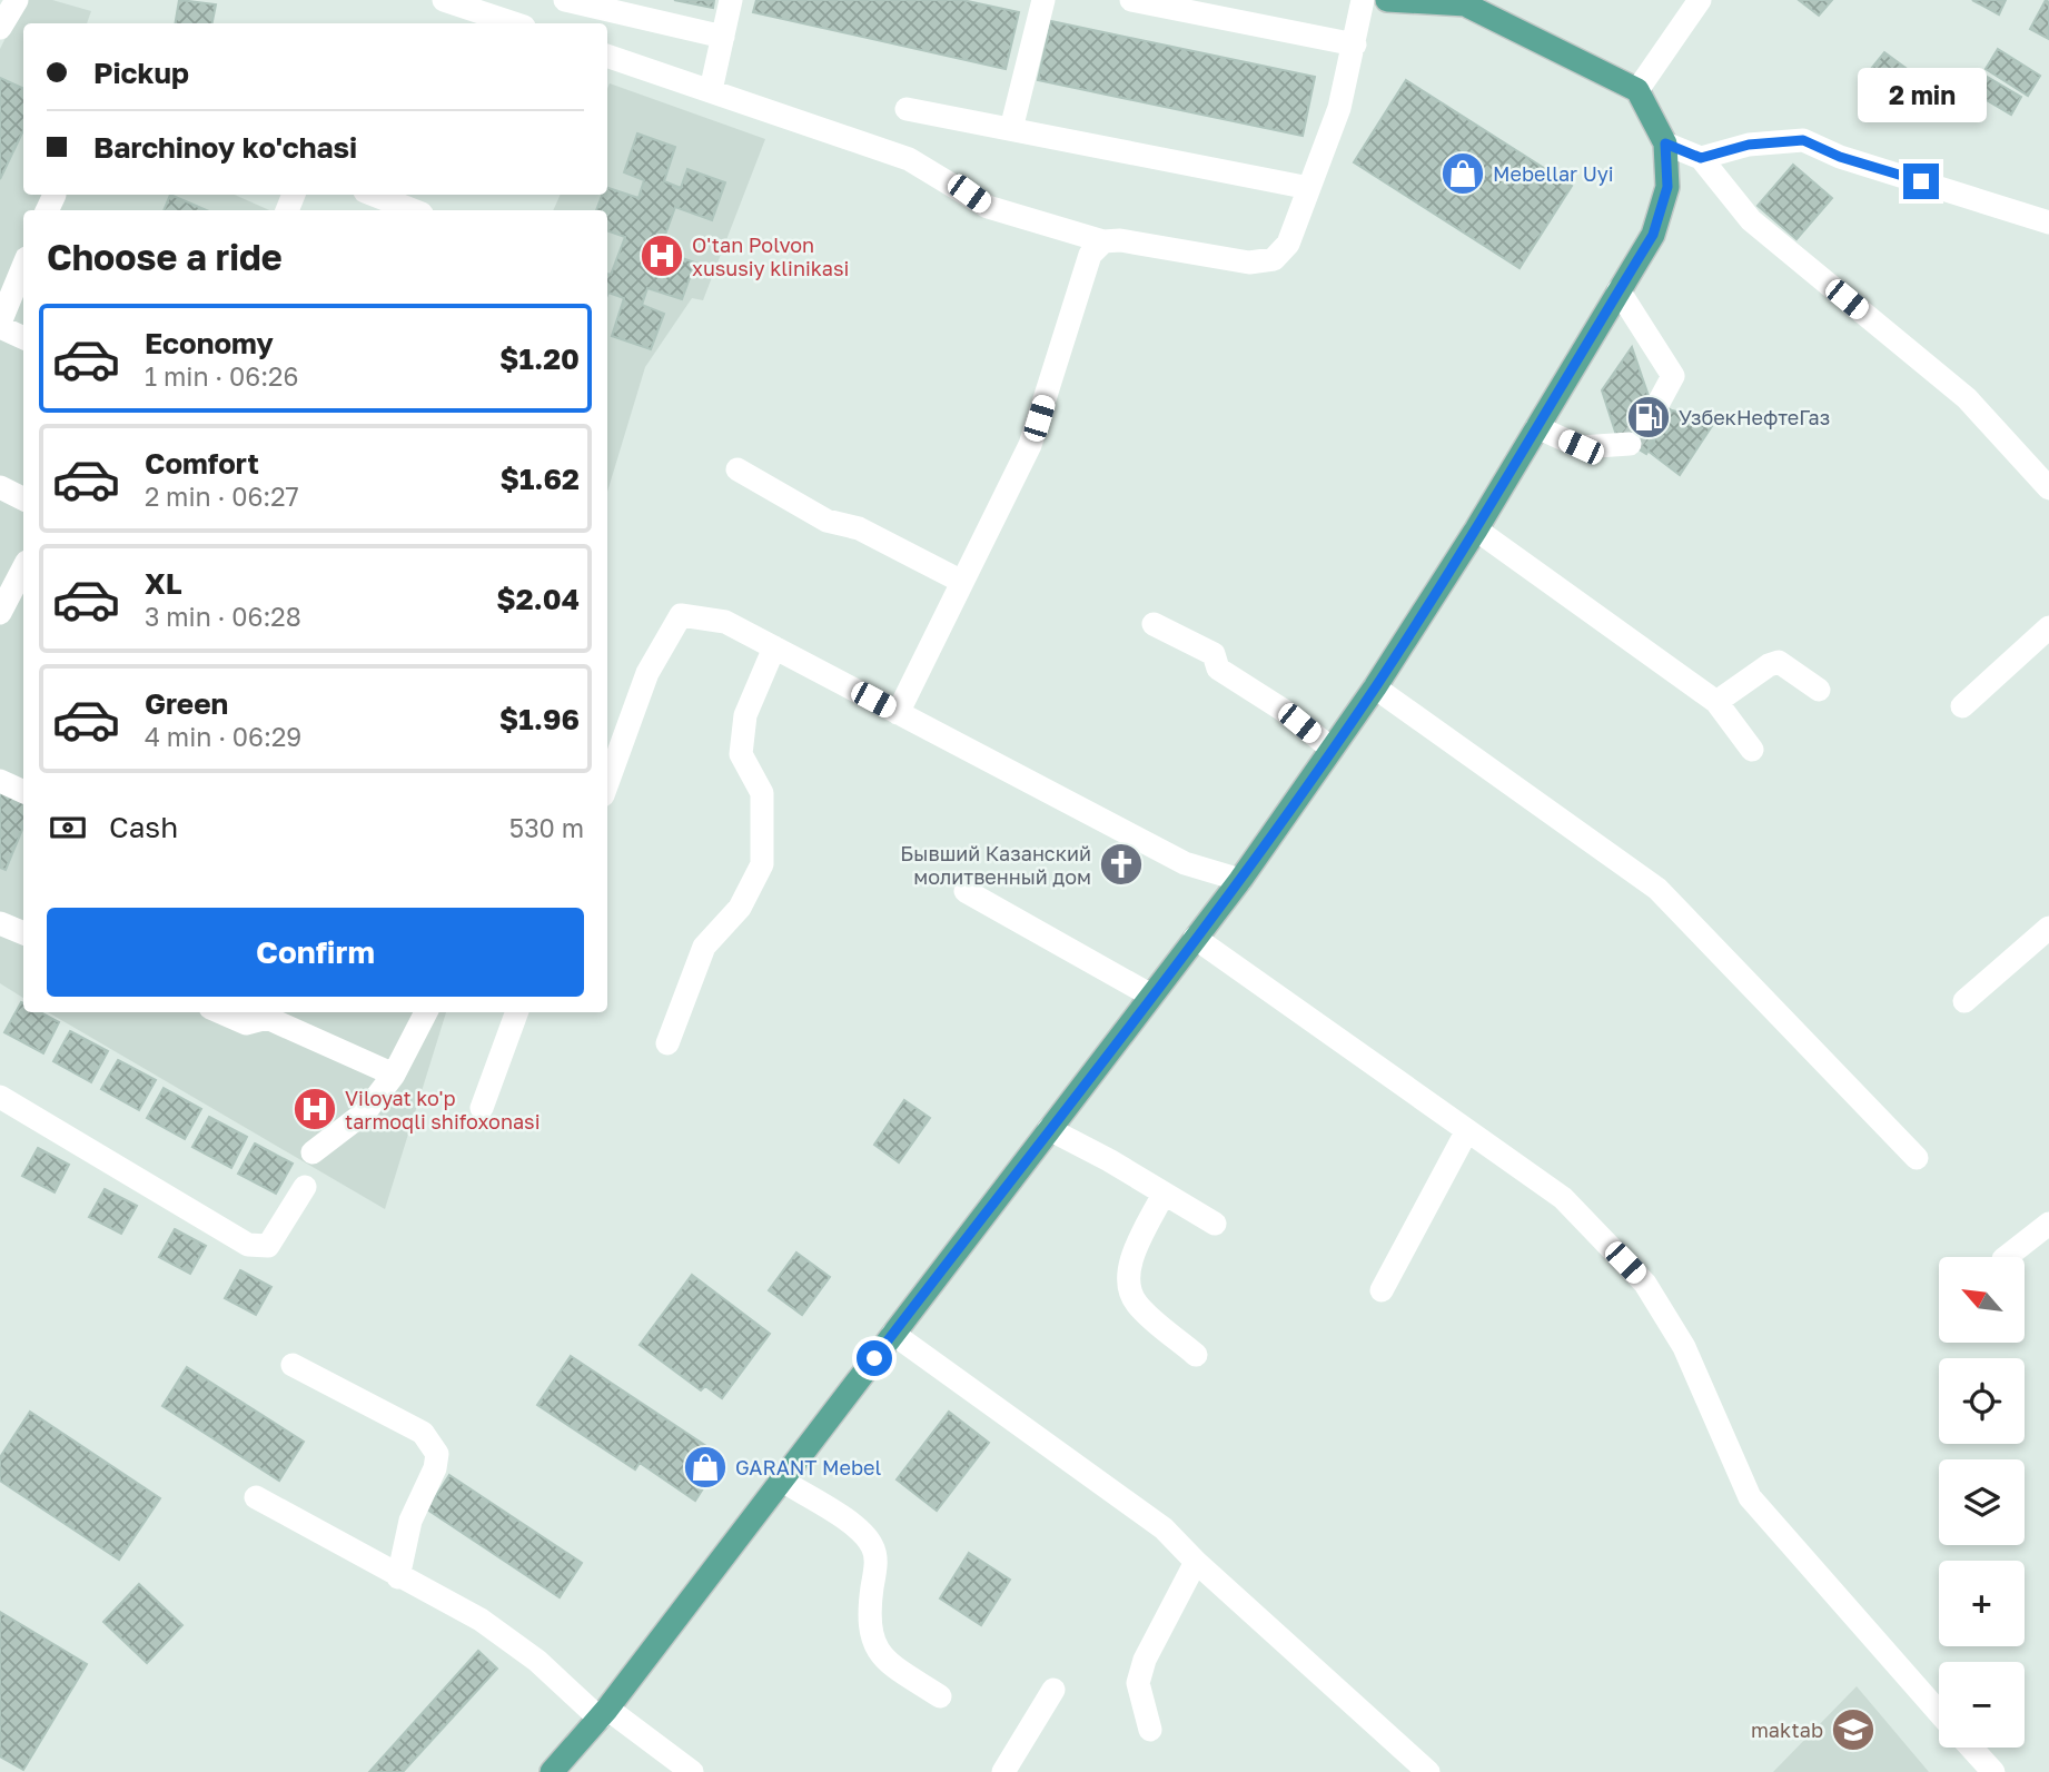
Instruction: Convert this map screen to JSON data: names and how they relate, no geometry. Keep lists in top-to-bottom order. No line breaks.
{"places":{"shop":["Mebellar Uyi","GARANT Mebel"],"hospital":["O'tan Polvon xususiy klinikasi","Viloyat ko'p tarmoqli shifoxonasi"],"fuel station":["УзбекНефтеГаз"],"church":["Бывший Казанский молитвенный дом"],"school or university":["maktab"]},"north":"top left","page":{"banner":["Pickup","Barchinoy ko'chasi"],"bubble":"2 min","heading":"Choose a ride","list":[{"name":"Economy","note":"1 min · 06:26","value":"$1.20"},{"name":"Comfort","note":"2 min · 06:27","value":"$1.62"},{"name":"XL","note":"3 min · 06:28","value":"$2.04"},{"name":"Green","note":"4 min · 06:29","value":"$1.96"}],"pay":["Cash","530 m"],"buttons":"Confirm","map_buttons":["+","−"]}}
